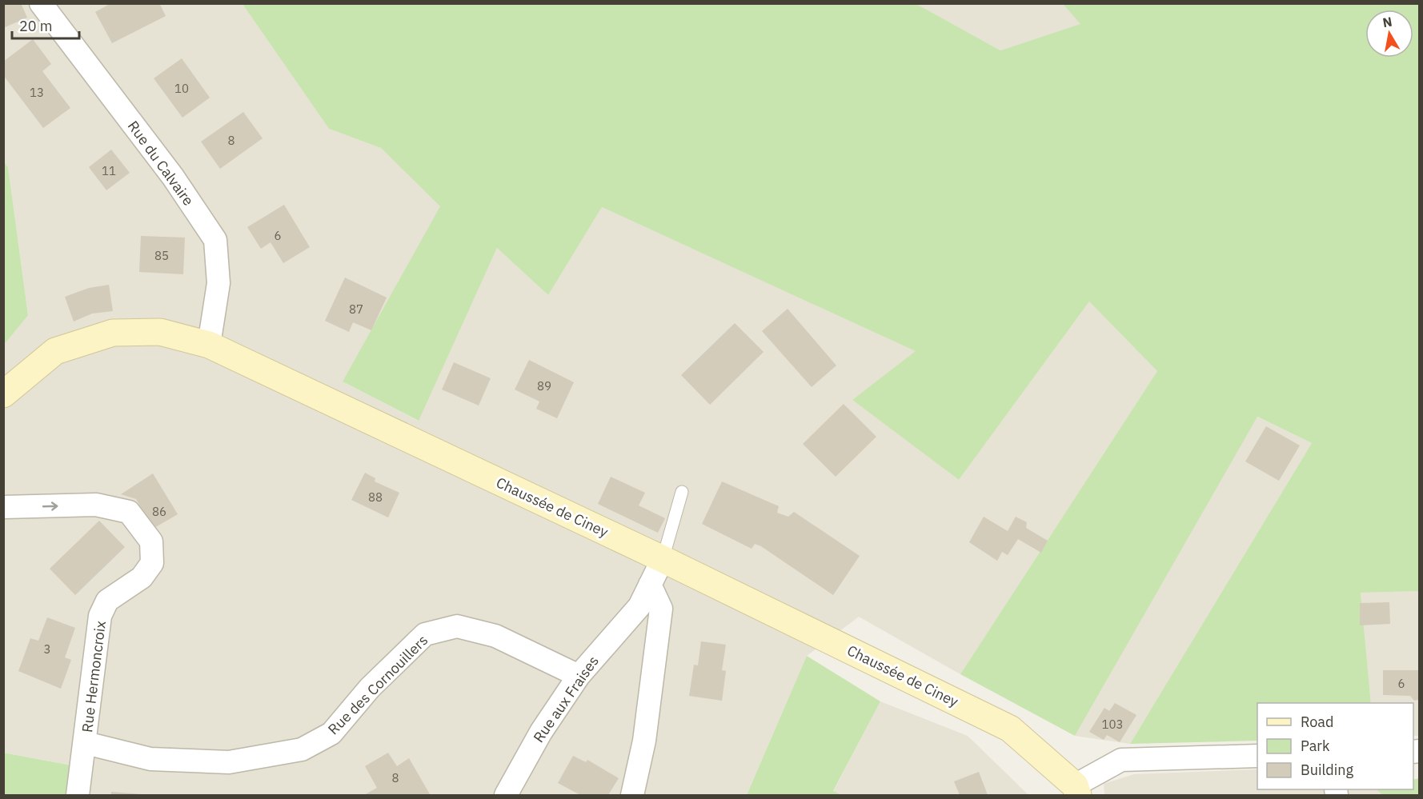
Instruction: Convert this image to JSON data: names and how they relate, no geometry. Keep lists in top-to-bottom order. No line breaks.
{"streets":{"main road":["Chaussée de Ciney"],"street":["Rue du Calvaire","Rue Hermoncroix","Rue des Cornouillers","Rue aux Fraises"]},"crossings":[["Rue du Calvaire","Chaussée de Ciney"],["Chaussée de Ciney","Rue aux Fraises"],["Rue Hermoncroix","Rue des Cornouillers"],["Rue des Cornouillers","Rue aux Fraises"]],"house_numbers":["10","13","8","11","6","85","87","89","88","86","3","6","103","8"],"legend":["Road","Park","Building"],"scale_bar":"20 m","north":"top"}
